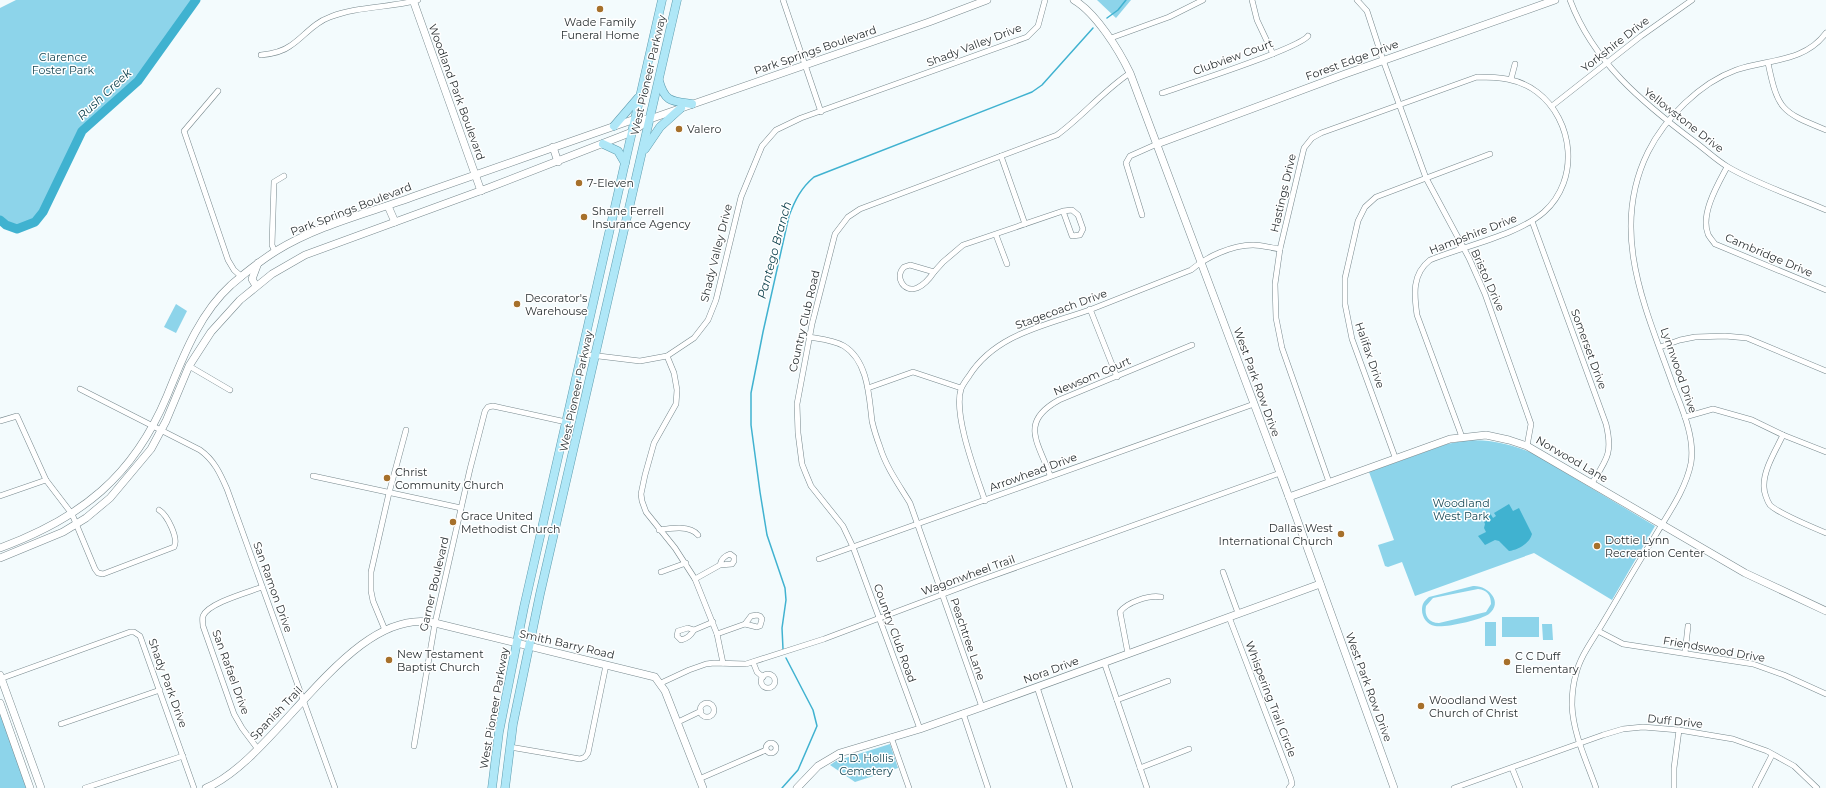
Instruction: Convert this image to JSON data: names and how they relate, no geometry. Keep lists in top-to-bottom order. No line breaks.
{"streets":{"main road":["Park Springs Boulevard","Forest Edge Drive","West Pioneer Parkway","Woodland Park Boulevard","West Park Row Drive","Norwood Lane","Smith Barry Road","Nora Drive","Spanish Trail"],"street":["Yorkshire Drive","Shady Valley Drive","Clubview Court","Yellowstone Drive","Hastings Drive","Hampshire Drive","Cambridge Drive","Bristol Drive","Stagecoach Drive","Country Club Road","Somerset Drive","Halifax Drive","Lynnwood Drive","Newsom Court","Arrowhead Drive","Wagonwheel Trail","Garner Boulevard","San Ramon Drive","Peachtree Lane","Friendswood Drive","San Rafael Drive","Shady Park Drive","Whispering Trail Circle","Duff Drive"]},"crossings":[["Yorkshire Drive","Yellowstone Drive"],["Yorkshire Drive","Hastings Drive"],["Yorkshire Drive","Hampshire Drive"],["Shady Valley Drive","West Pioneer Parkway"],["Park Springs Boulevard","West Pioneer Parkway"],["Park Springs Boulevard","Woodland Park Boulevard"],["Park Springs Boulevard","San Ramon Drive"],["Forest Edge Drive","Bristol Drive"],["Forest Edge Drive","West Park Row Drive"],["West Pioneer Parkway","Garner Boulevard"],["West Pioneer Parkway","Smith Barry Road"],["Yellowstone Drive","Cambridge Drive"],["Yellowstone Drive","Lynnwood Drive"],["Hastings Drive","Hampshire Drive"],["Hastings Drive","Bristol Drive"],["Hastings Drive","Stagecoach Drive"],["Hastings Drive","Norwood Lane"],["Hampshire Drive","Bristol Drive"],["Hampshire Drive","Somerset Drive"],["Hampshire Drive","Norwood Lane"],["Bristol Drive","Halifax Drive"],["Bristol Drive","Norwood Lane"],["Stagecoach Drive","West Park Row Drive"],["Country Club Road","West Park Row Drive"],["Country Club Road","Arrowhead Drive"],["Country Club Road","Wagonwheel Trail"],["Country Club Road","Peachtree Lane"],["Country Club Road","Nora Drive"],["Somerset Drive","Norwood Lane"],["Halifax Drive","Norwood Lane"],["Lynnwood Drive","Norwood Lane"],["Lynnwood Drive","Friendswood Drive"],["Lynnwood Drive","Duff Drive"],["Newsom Court","Arrowhead Drive"],["West Park Row Drive","Norwood Lane"],["West Park Row Drive","Arrowhead Drive"],["West Park Row Drive","Wagonwheel Trail"],["West Park Row Drive","Nora Drive"],["Arrowhead Drive","Peachtree Lane"],["Wagonwheel Trail","Peachtree Lane"],["Wagonwheel Trail","Smith Barry Road"],["Garner Boulevard","Smith Barry Road"],["San Ramon Drive","San Rafael Drive"],["San Ramon Drive","Spanish Trail"],["Peachtree Lane","Nora Drive"],["Smith Barry Road","Spanish Trail"],["Nora Drive","Whispering Trail Circle"],["San Rafael Drive","Spanish Trail"]],"water":["Rush Creek","Pantego Branch"],"parks":["Clarence Foster Park","Woodland West Park","J. D. Hollis Cemetery"],"places":["Wade Family Funeral Home","Valero","7-Eleven","Shane Ferrell Insurance Agency","Decorator's Warehouse","Christ Community Church","Grace United Methodist Church","Dallas West International Church","Dottie Lynn Recreation Center","New Testament Baptist Church","C C Duff Elementary","Woodland West Church of Christ"]}
